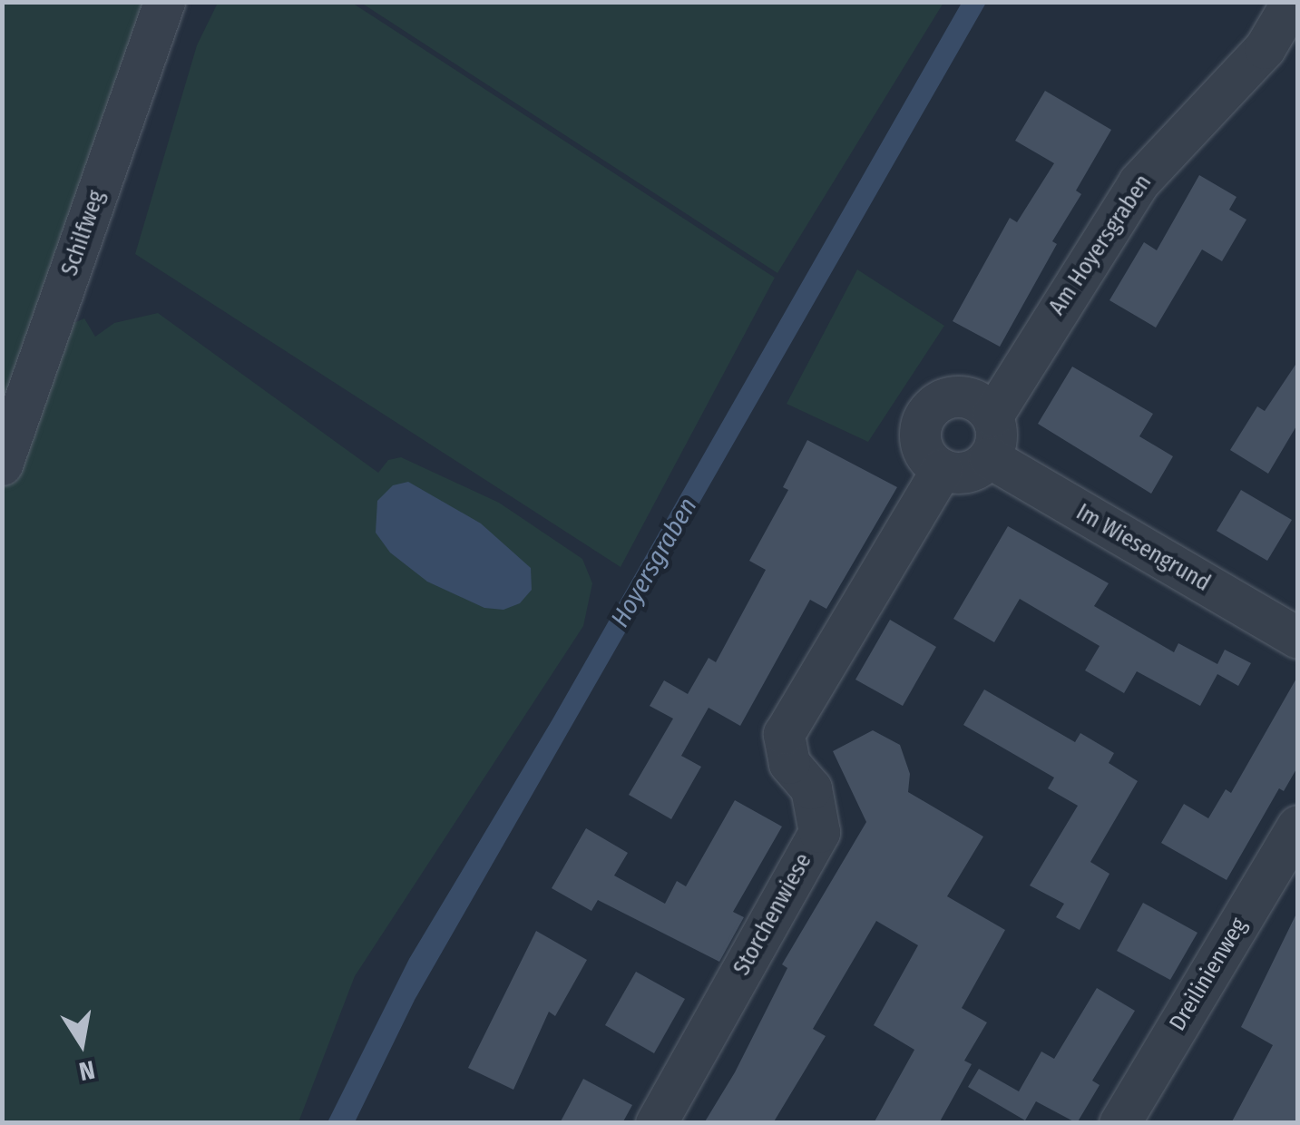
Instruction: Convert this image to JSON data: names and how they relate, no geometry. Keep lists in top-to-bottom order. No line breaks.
{"streets":{"street":["Schilfweg","Am Hoyersgraben","Im Wiesengrund","Storchenwiese","Dreilinienweg"]},"crossings":[["Am Hoyersgraben","Im Wiesengrund"],["Am Hoyersgraben","Storchenwiese"],["Im Wiesengrund","Storchenwiese"]],"water":["Hoyersgraben"],"north":"bottom"}
